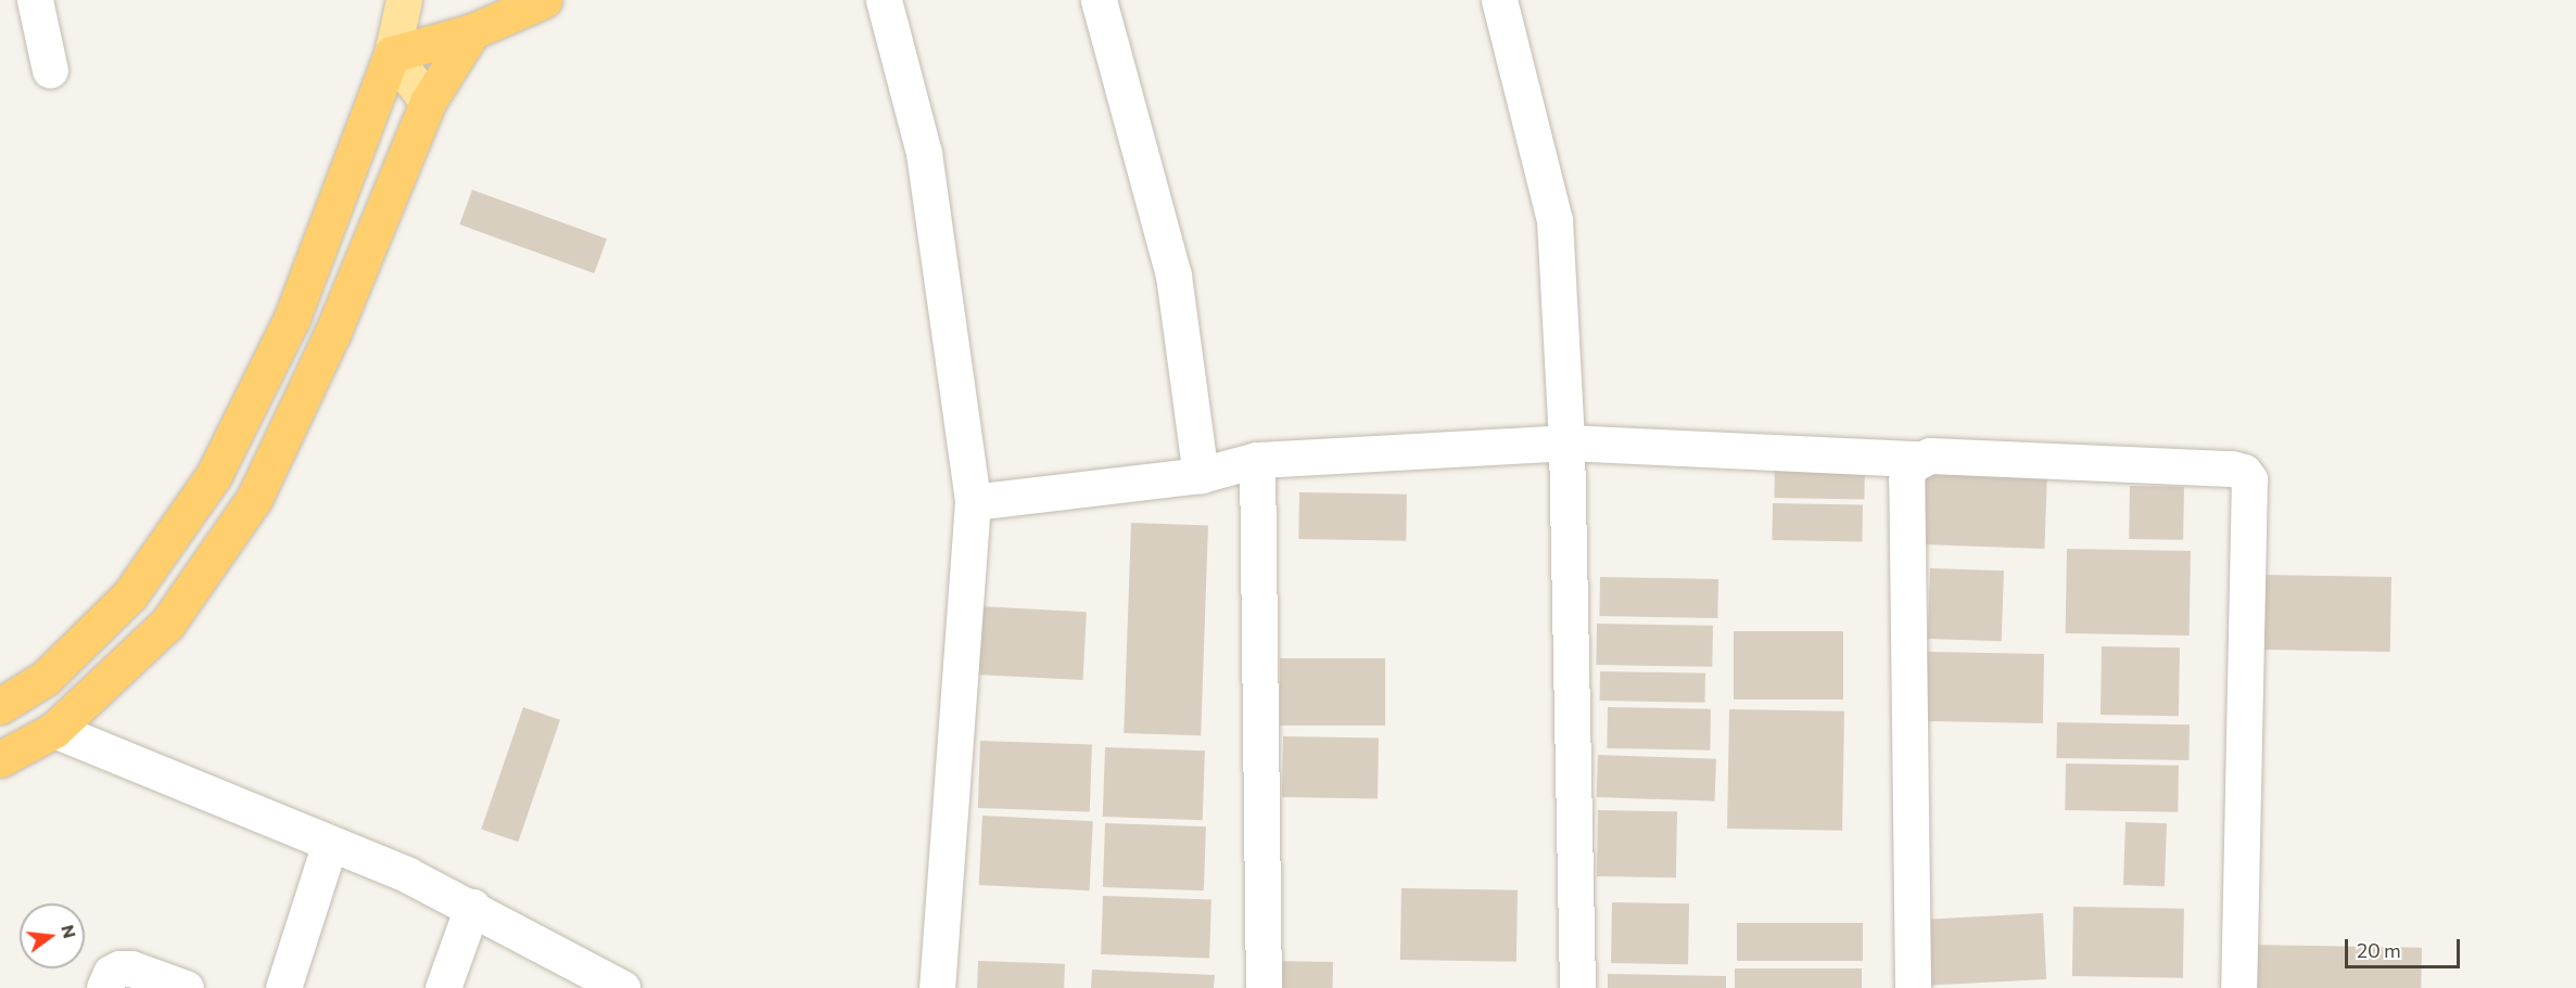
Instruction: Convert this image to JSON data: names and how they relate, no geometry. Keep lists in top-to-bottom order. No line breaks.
{"scale_bar":"20 m","north":"right"}
